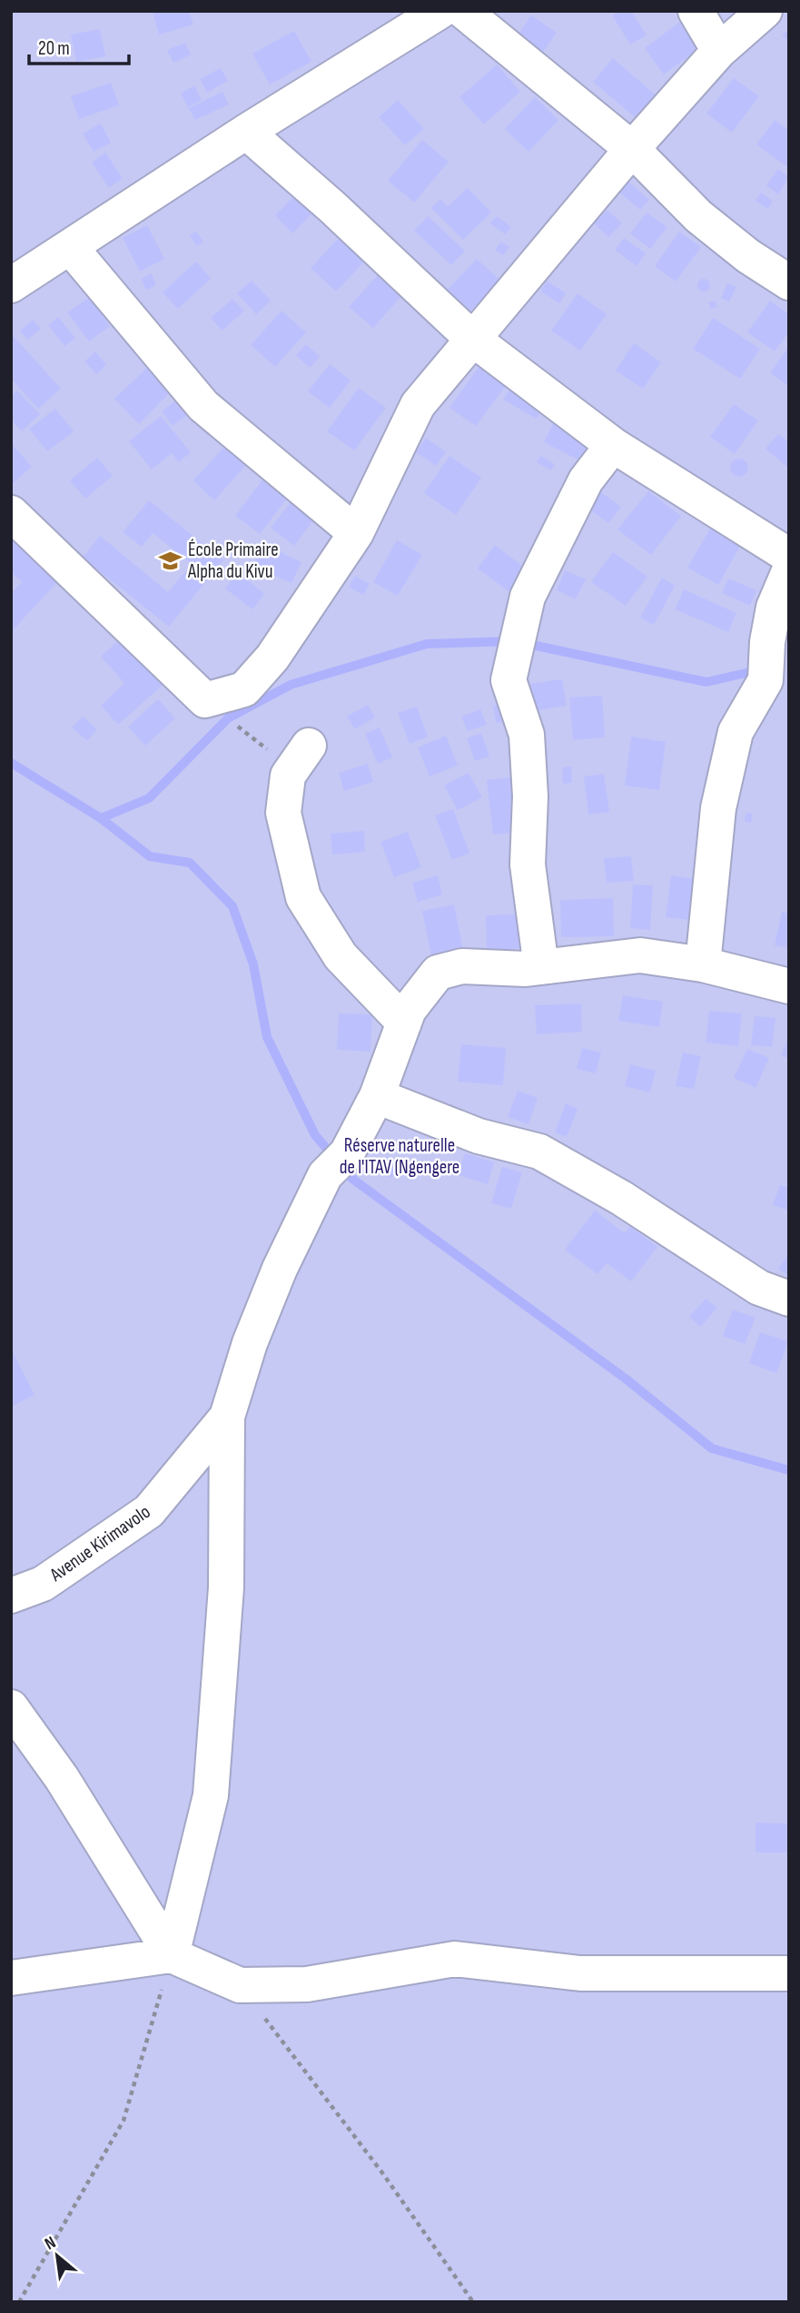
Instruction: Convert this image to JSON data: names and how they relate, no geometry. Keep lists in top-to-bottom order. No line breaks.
{"streets":{"street":["Avenue Kirimavolo"]},"parks":["Réserve naturelle de l'ITAV (Ngengere"],"places":{"school or university":["École Primaire Alpha du Kivu"]},"scale_bar":"20 m","north":"top left"}
